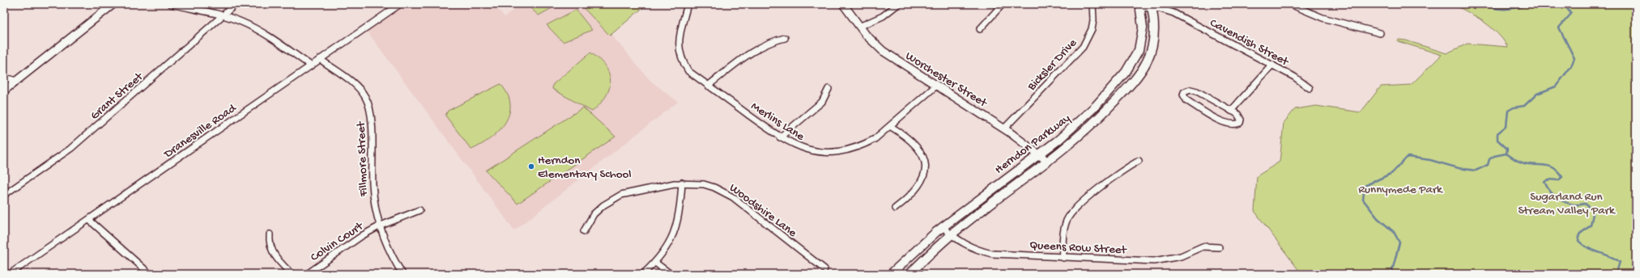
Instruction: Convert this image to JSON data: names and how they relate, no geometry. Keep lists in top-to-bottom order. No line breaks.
{"streets":{"main road":["Herndon Parkway"],"street":["Cavendish Street","Bicksler Drive","Worchester Street","Grant Street","Merlins Lane","Dranesville Road","Fillmore Street","Woodshire Lane","Colvin Court","Queens Row Street"]},"crossings":[["Cavendish Street","Herndon Parkway"],["Bicksler Drive","Worchester Street"],["Worchester Street","Merlins Lane"],["Worchester Street","Herndon Parkway"],["Dranesville Road","Fillmore Street"],["Herndon Parkway","Queens Row Street"],["Fillmore Street","Colvin Court"]],"parks":["Runnymede Park","Sugarland Run Stream Valley Park"],"places":["Herndon Elementary School"]}
